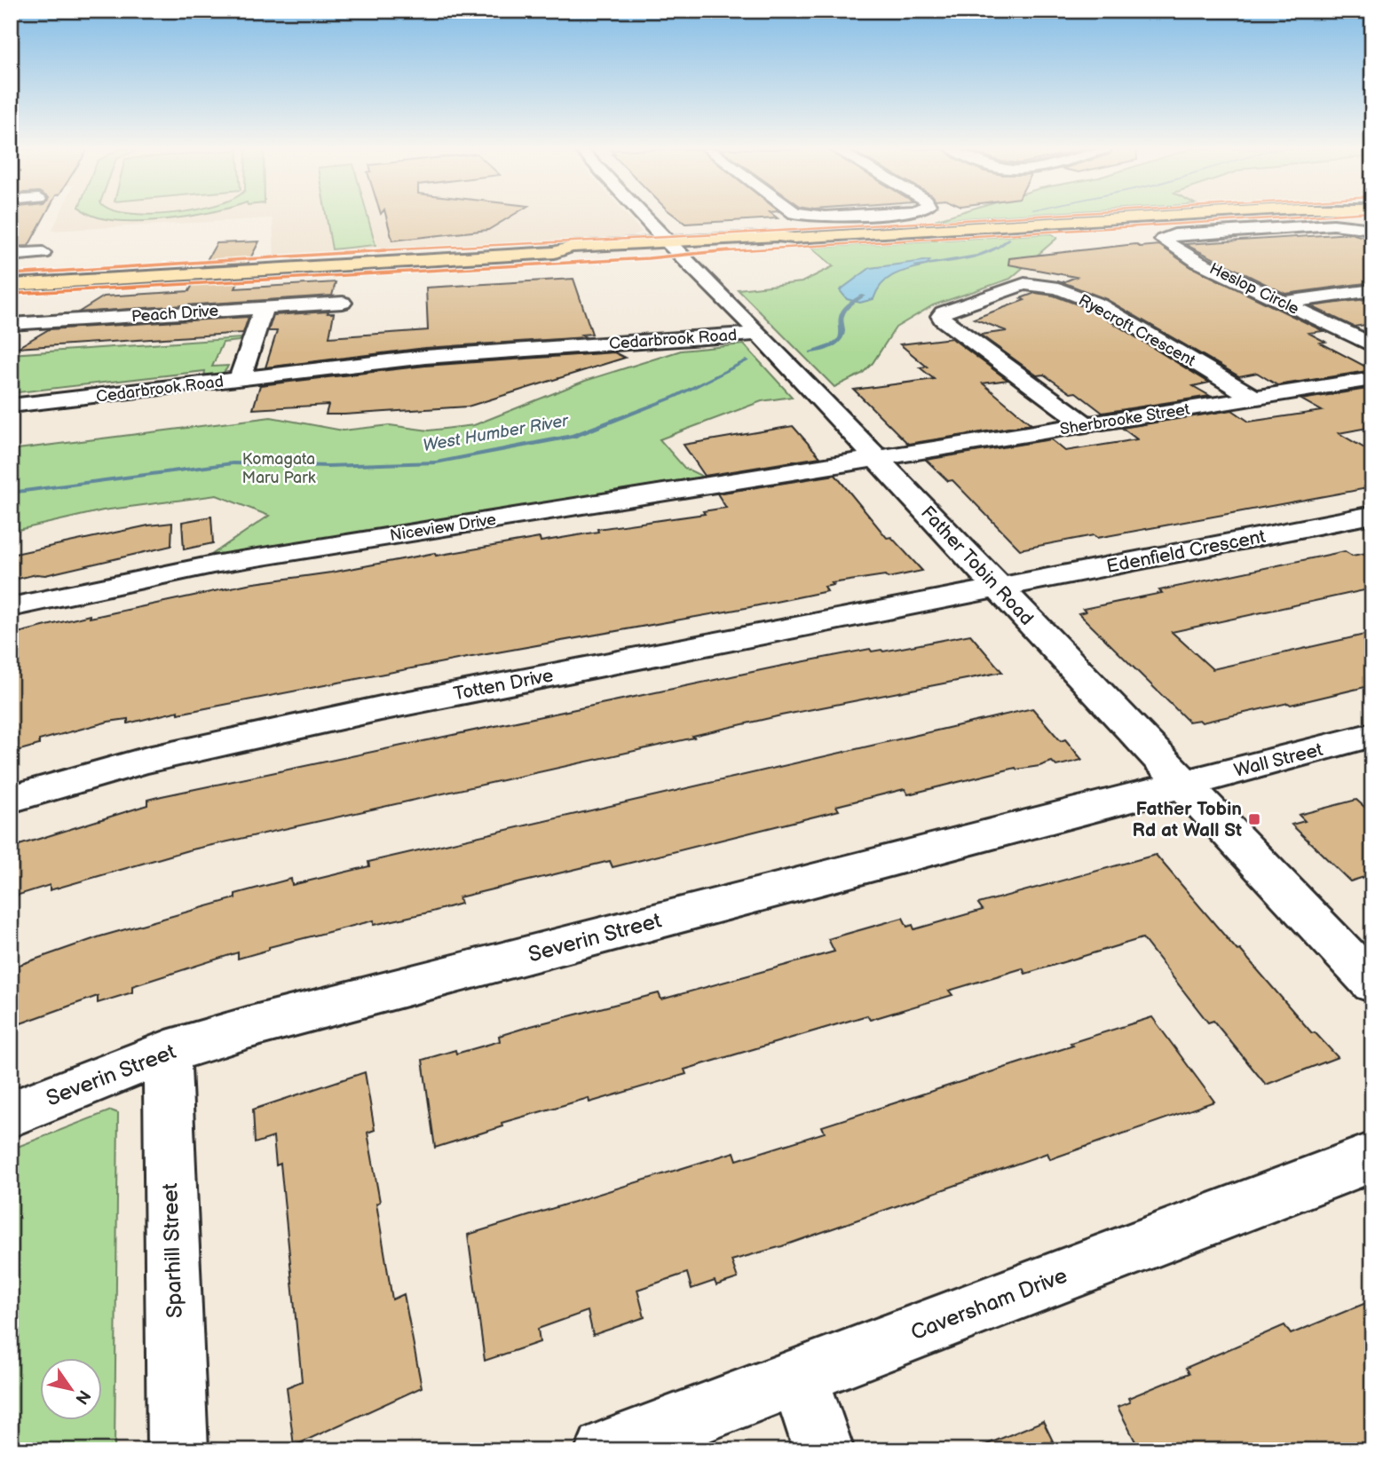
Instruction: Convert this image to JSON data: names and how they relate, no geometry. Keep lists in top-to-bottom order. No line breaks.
{"streets":{"street":["Heslop Circle","Peach Drive","Ryecroft Crescent","Cedarbrook Road","Sherbrooke Street","Niceview Drive","Edenfield Crescent","Father Tobin Road","Totten Drive","Wall Street","Severin Street","Sparhill Street","Caversham Drive"]},"crossings":[["Ryecroft Crescent","Sherbrooke Street"],["Cedarbrook Road","Father Tobin Road"],["Sherbrooke Street","Niceview Drive"],["Sherbrooke Street","Father Tobin Road"],["Niceview Drive","Father Tobin Road"],["Edenfield Crescent","Father Tobin Road"],["Edenfield Crescent","Totten Drive"],["Father Tobin Road","Totten Drive"],["Father Tobin Road","Wall Street"],["Father Tobin Road","Severin Street"],["Wall Street","Severin Street"],["Severin Street","Sparhill Street"]],"water":["West Humber River"],"parks":["Komagata Maru Park"],"places":{"transit":["Father Tobin Rd at Wall St"]},"north":"bottom right"}
